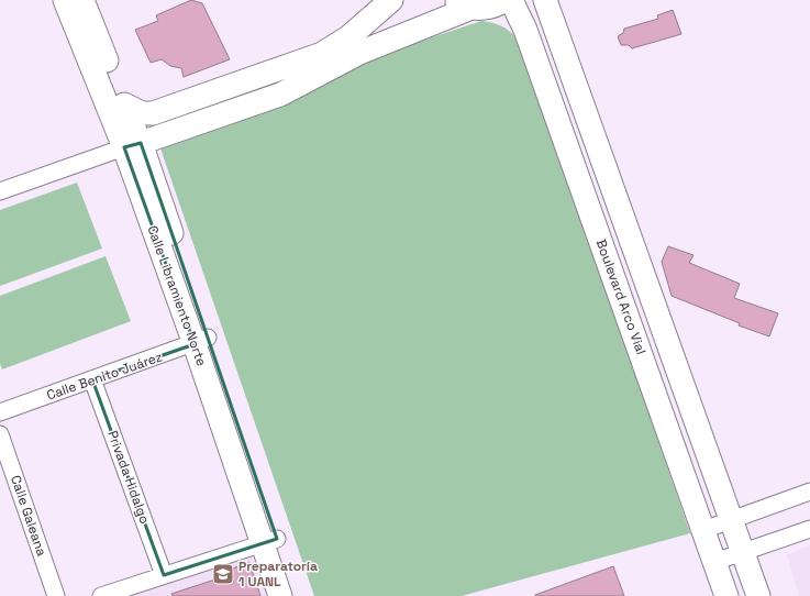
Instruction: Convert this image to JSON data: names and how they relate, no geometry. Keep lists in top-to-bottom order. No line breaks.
{"streets":{"street":["Calle Libramiento Norte","Boulevard Arco Vial","Calle Benito Juárez","Privada Hidalgo","Calle Galeana"]},"crossings":[["Calle Libramiento Norte","Calle Benito Juárez"],["Calle Benito Juárez","Privada Hidalgo"]],"places":{"school or university":["Preparatoría 1 UANL"]}}
